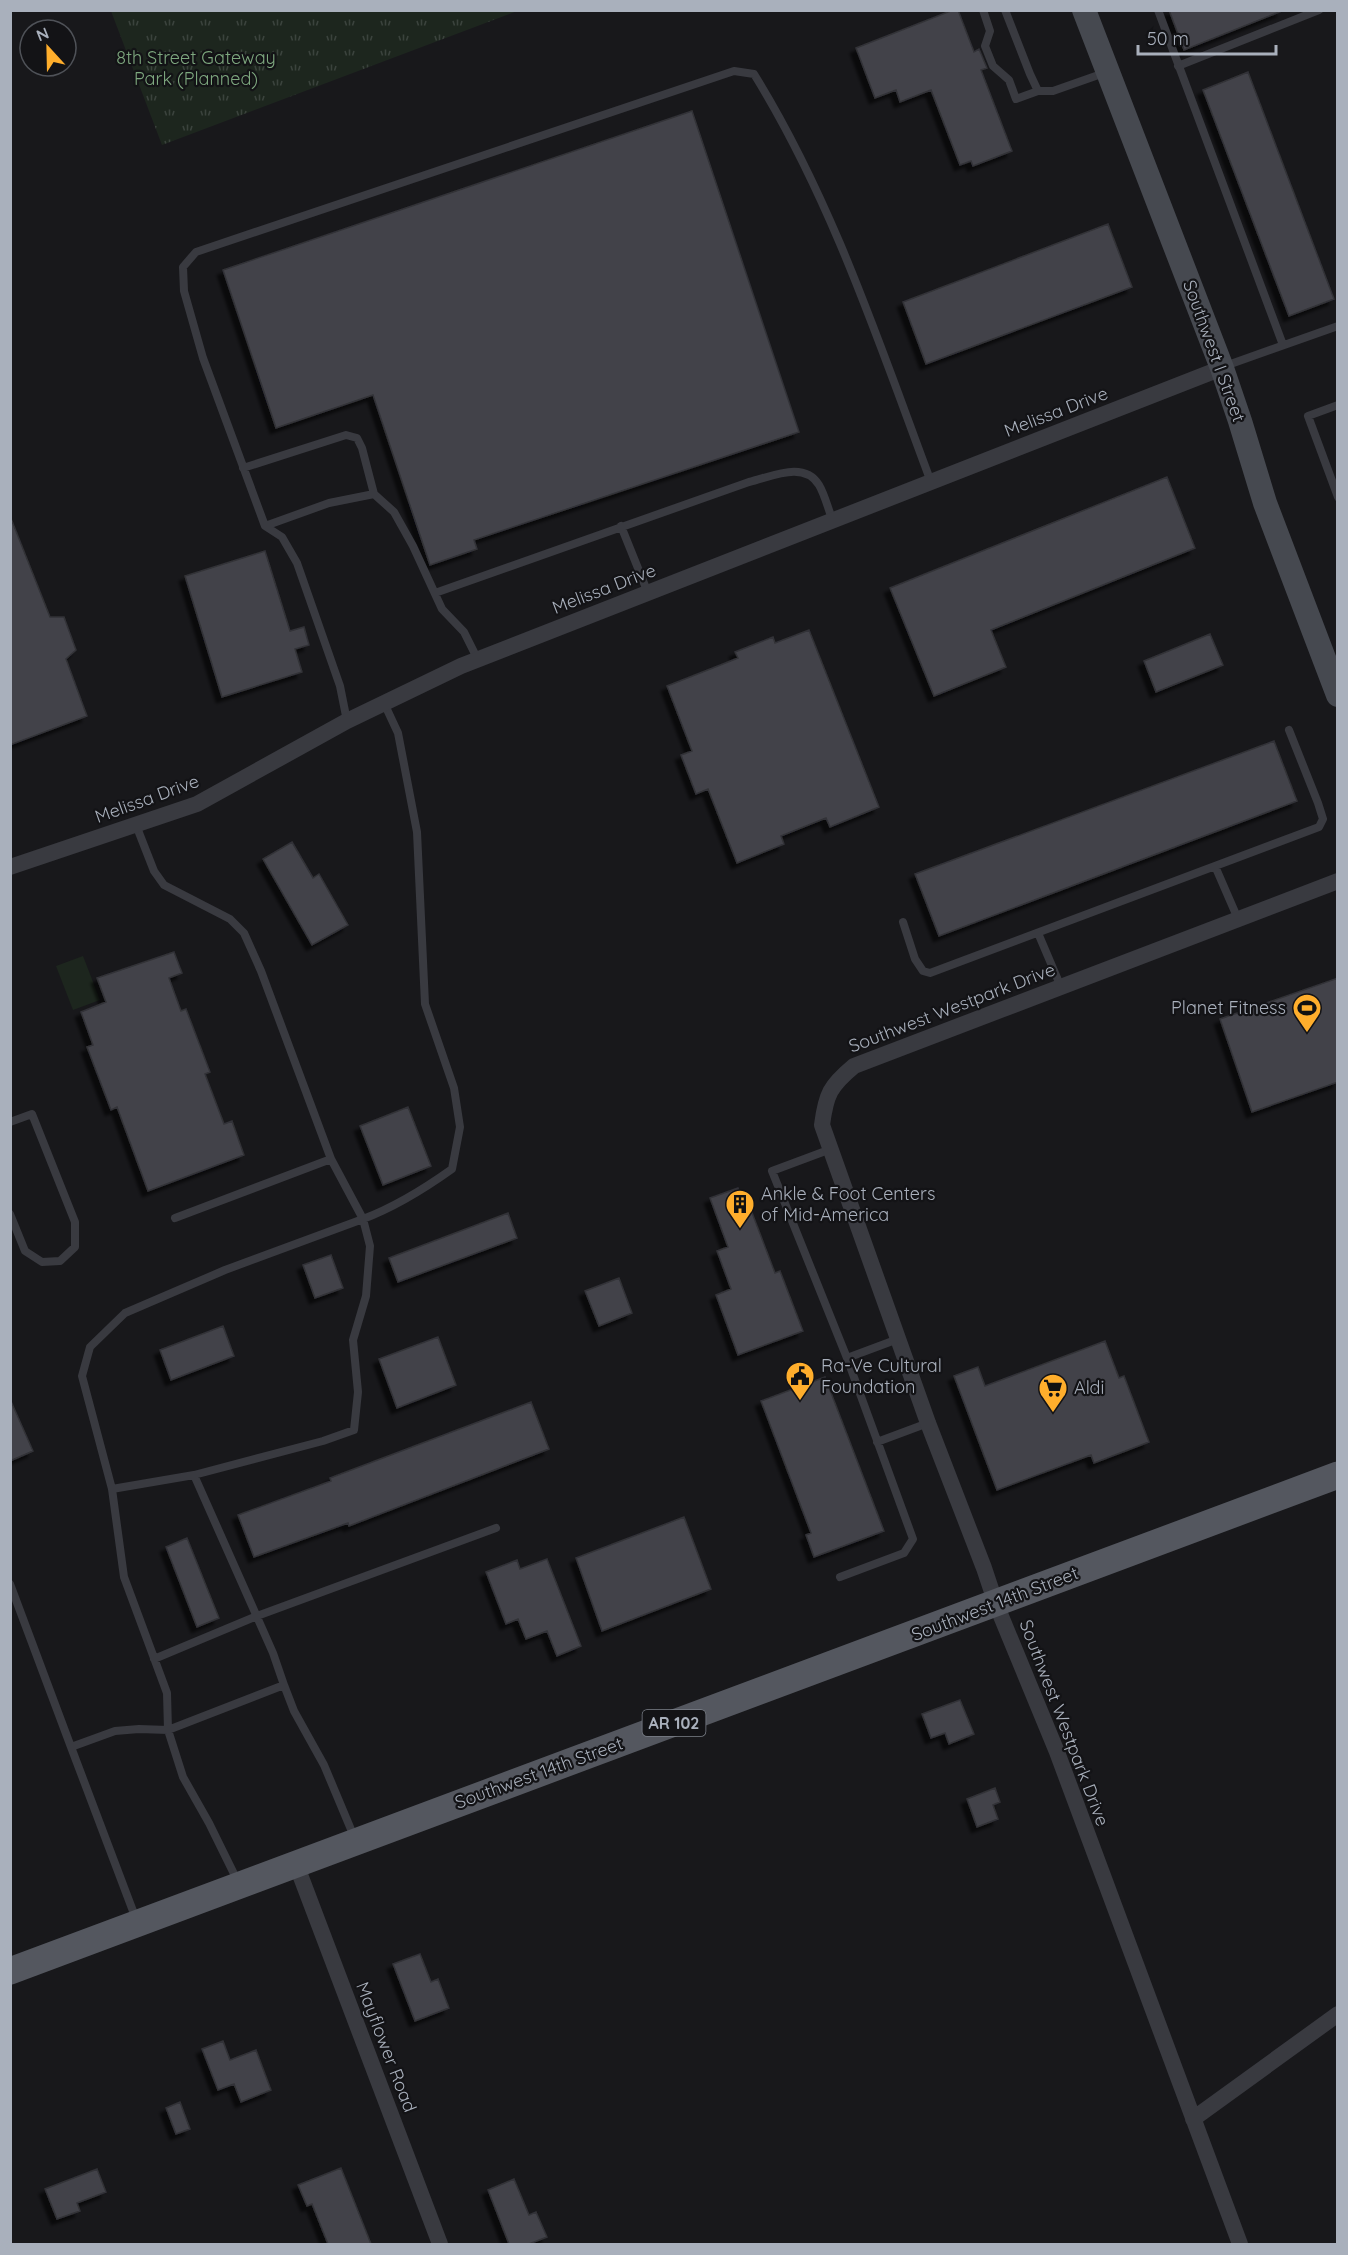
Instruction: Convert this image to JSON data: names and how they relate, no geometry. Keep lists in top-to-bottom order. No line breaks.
{"streets":{"main road":["Southwest I Street","Southwest 14th Street","AR 102"],"street":["Melissa Drive","Southwest Westpark Drive","Mayflower Road"]},"crossings":[["Southwest I Street","Melissa Drive"],["Southwest Westpark Drive","Southwest 14th Street"],["Southwest 14th Street","Mayflower Road"]],"parks":["8th Street Gateway Park (Planned)"],"places":{"sports":["Planet Fitness"],"building":["Ankle & Foot Centers of Mid-America"],"public building":["Ra-Ve Cultural Foundation"],"supermarket":["Aldi"]},"scale_bar":"50 m","north":"top"}
